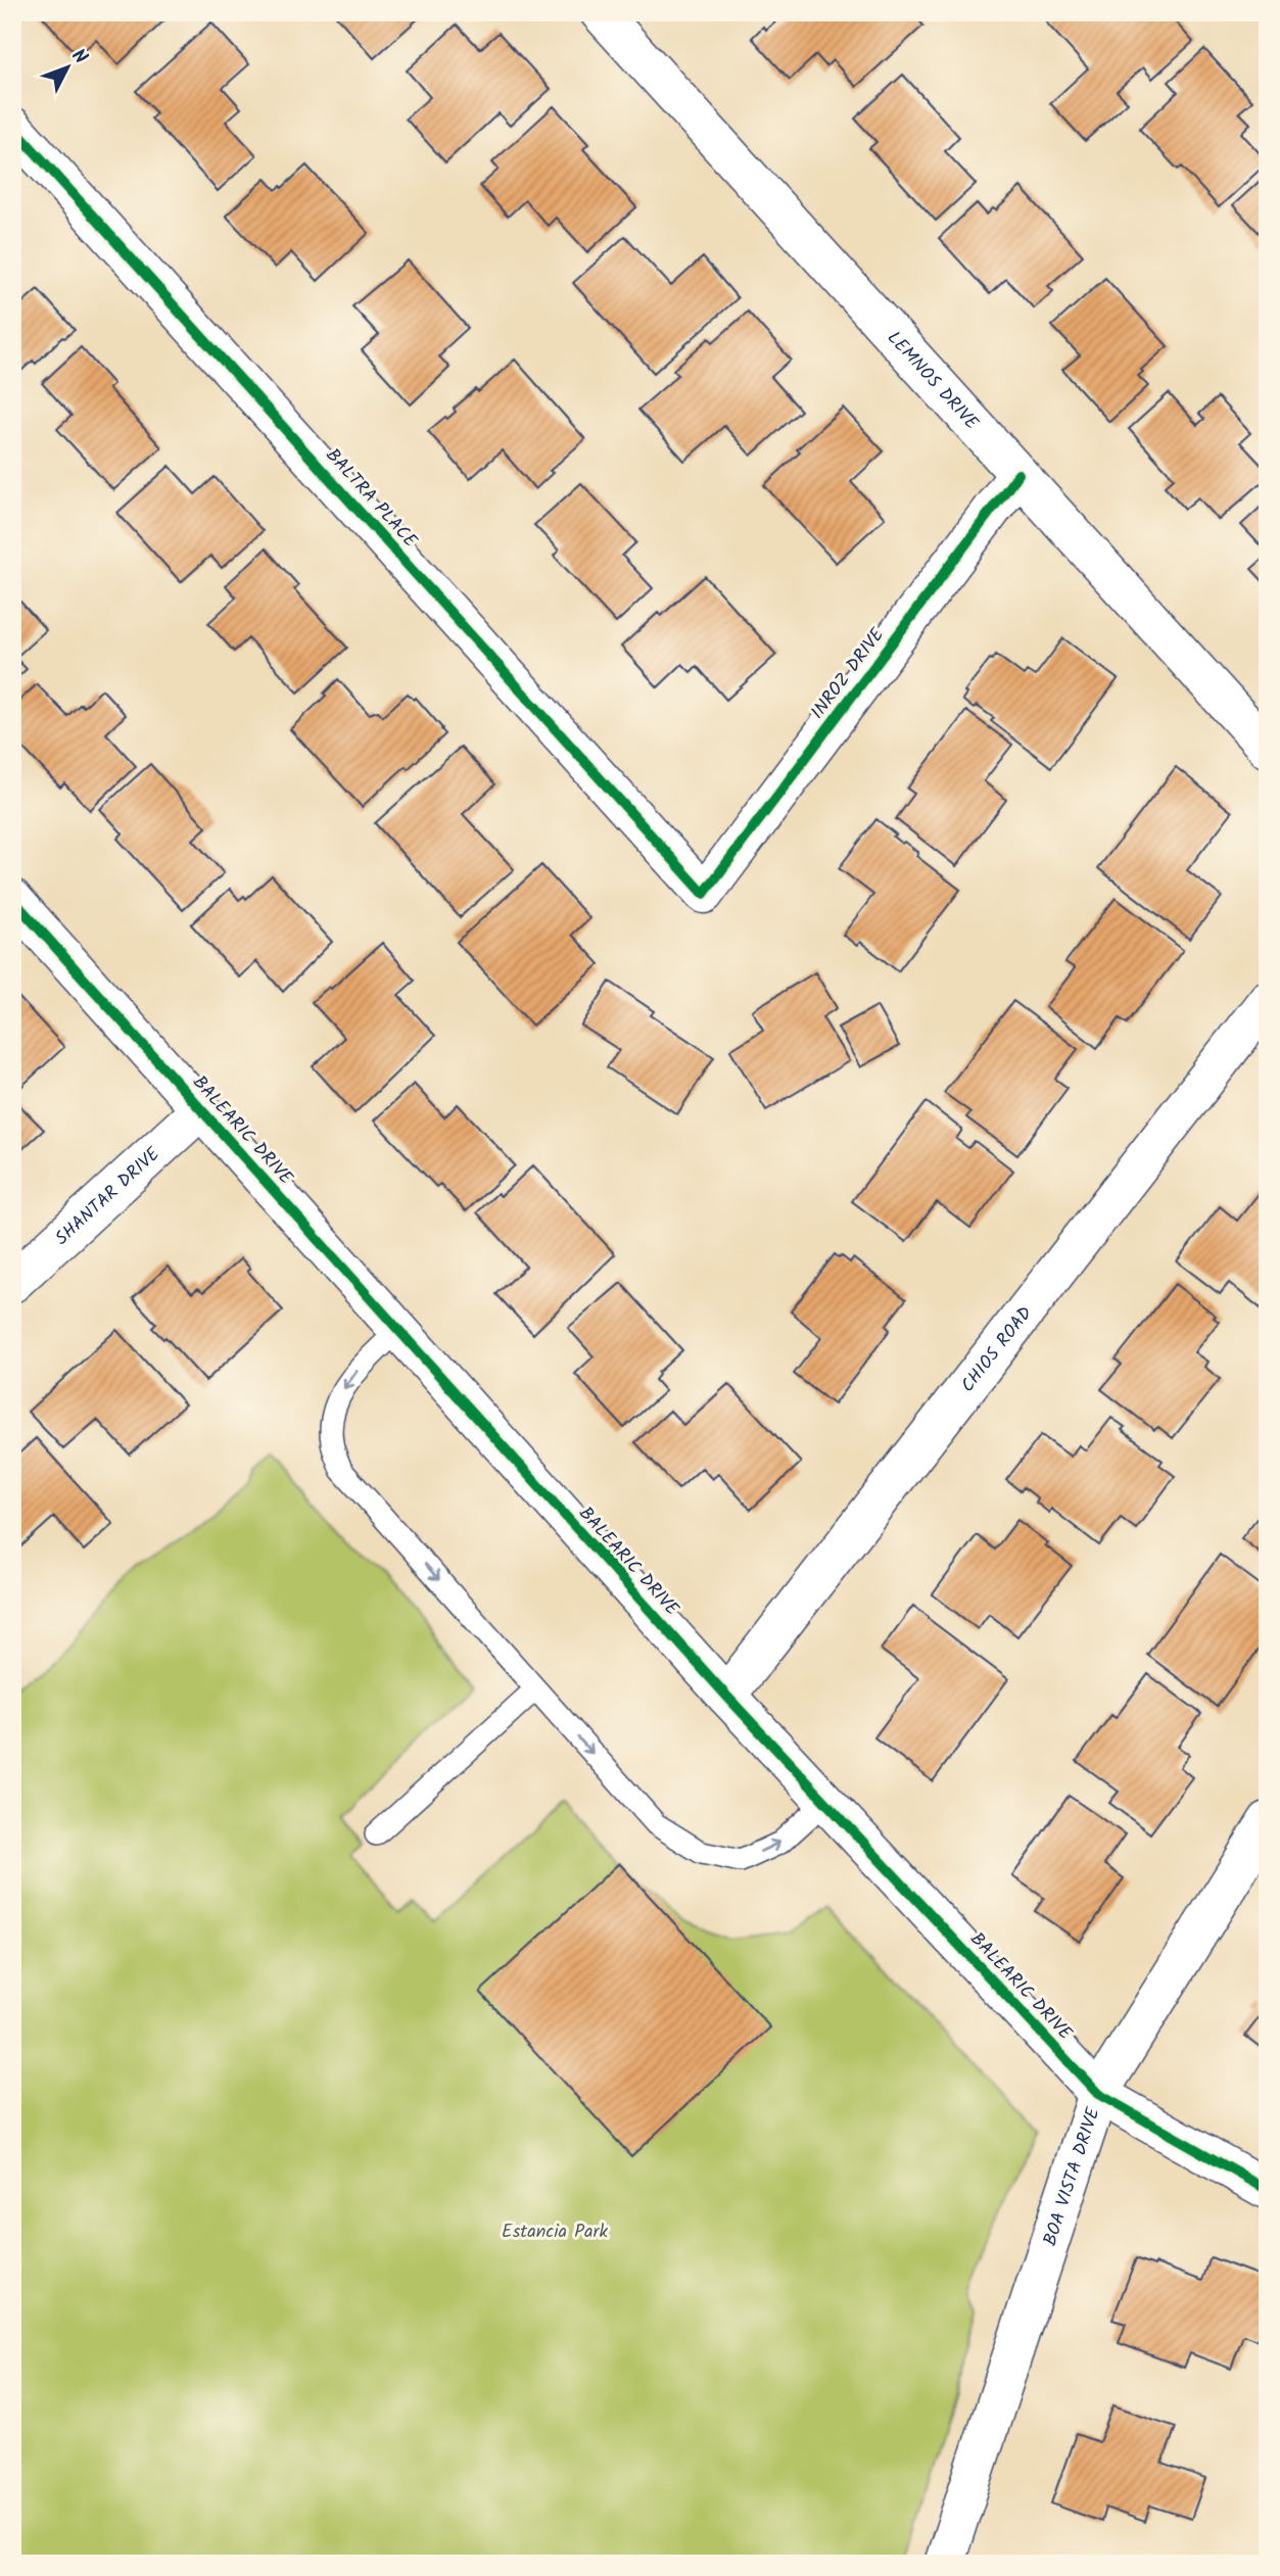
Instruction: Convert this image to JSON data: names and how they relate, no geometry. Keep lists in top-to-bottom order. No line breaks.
{"streets":{"street":["LEMNOS DRIVE","BALTRA PLACE","INROZ DRIVE","BALEARIC DRIVE","SHANTAR DRIVE","CHIOS ROAD","BOA VISTA DRIVE"]},"crossings":[["LEMNOS DRIVE","INROZ DRIVE"],["BALTRA PLACE","INROZ DRIVE"],["BALEARIC DRIVE","SHANTAR DRIVE"],["BALEARIC DRIVE","CHIOS ROAD"],["BALEARIC DRIVE","BOA VISTA DRIVE"]],"parks":["Estancia Park"],"north":"top right"}
